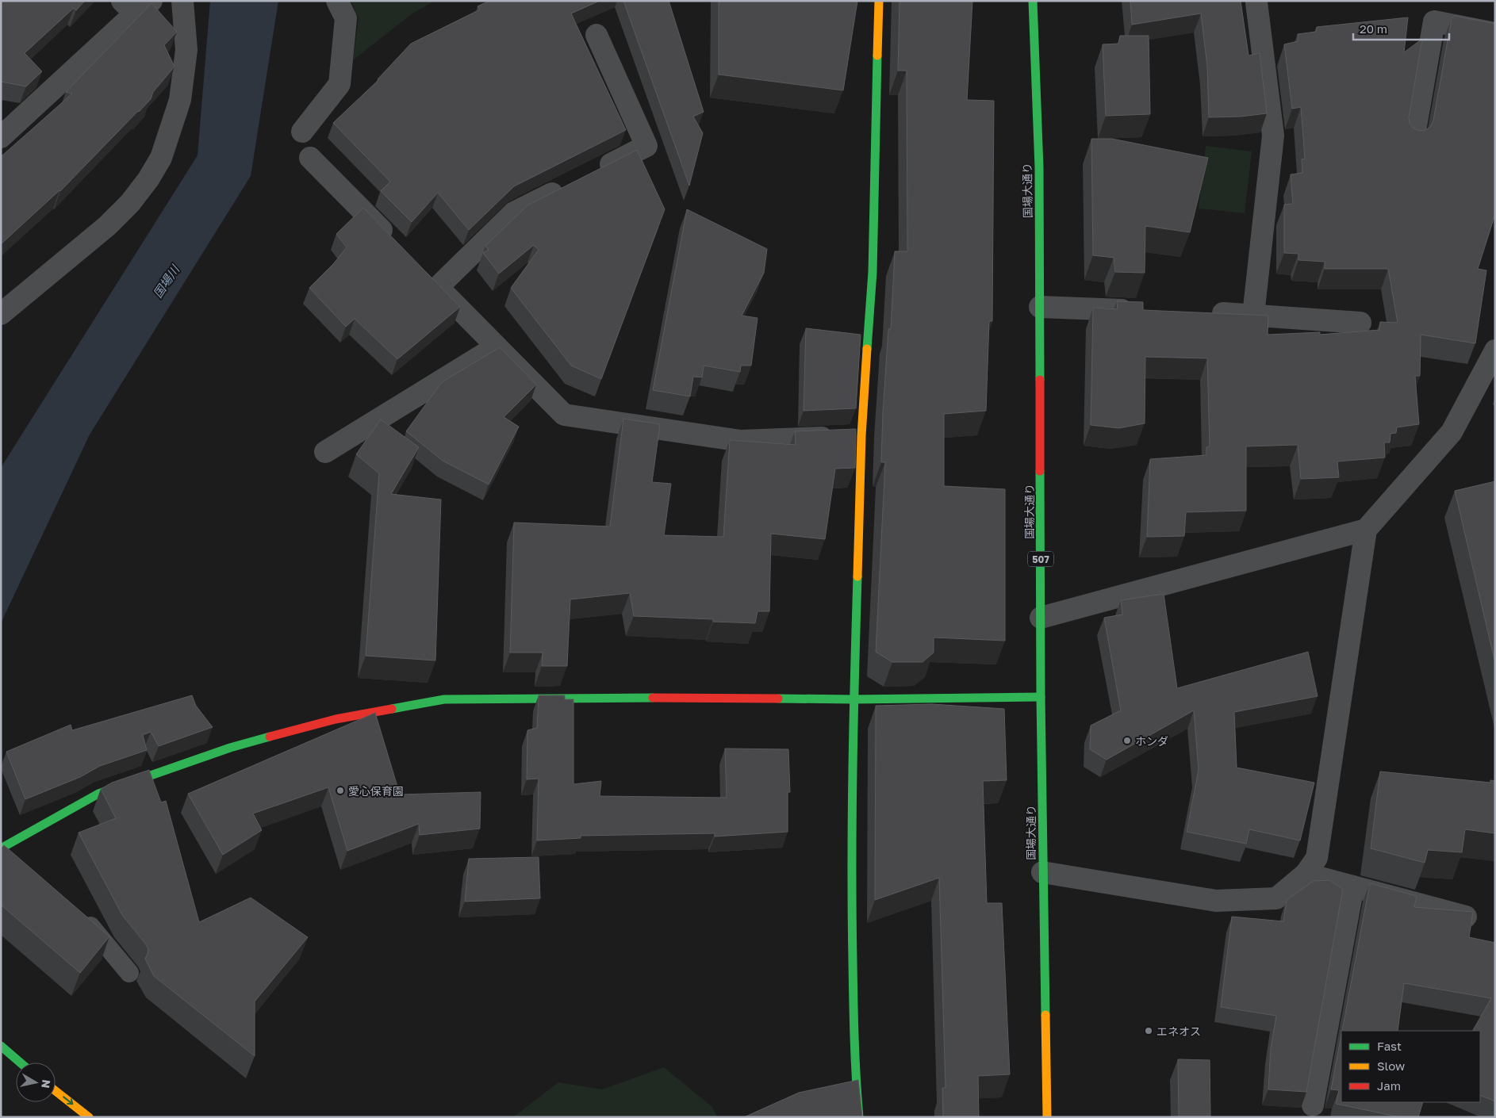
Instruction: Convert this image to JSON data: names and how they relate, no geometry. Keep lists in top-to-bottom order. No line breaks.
{"streets":{"main road":["国場大通り","507"]},"water":["国場川"],"places":["ホンダ","愛心保育園","エネオス"],"legend":["Fast","Slow","Jam"],"scale_bar":"20 m","north":"right"}
